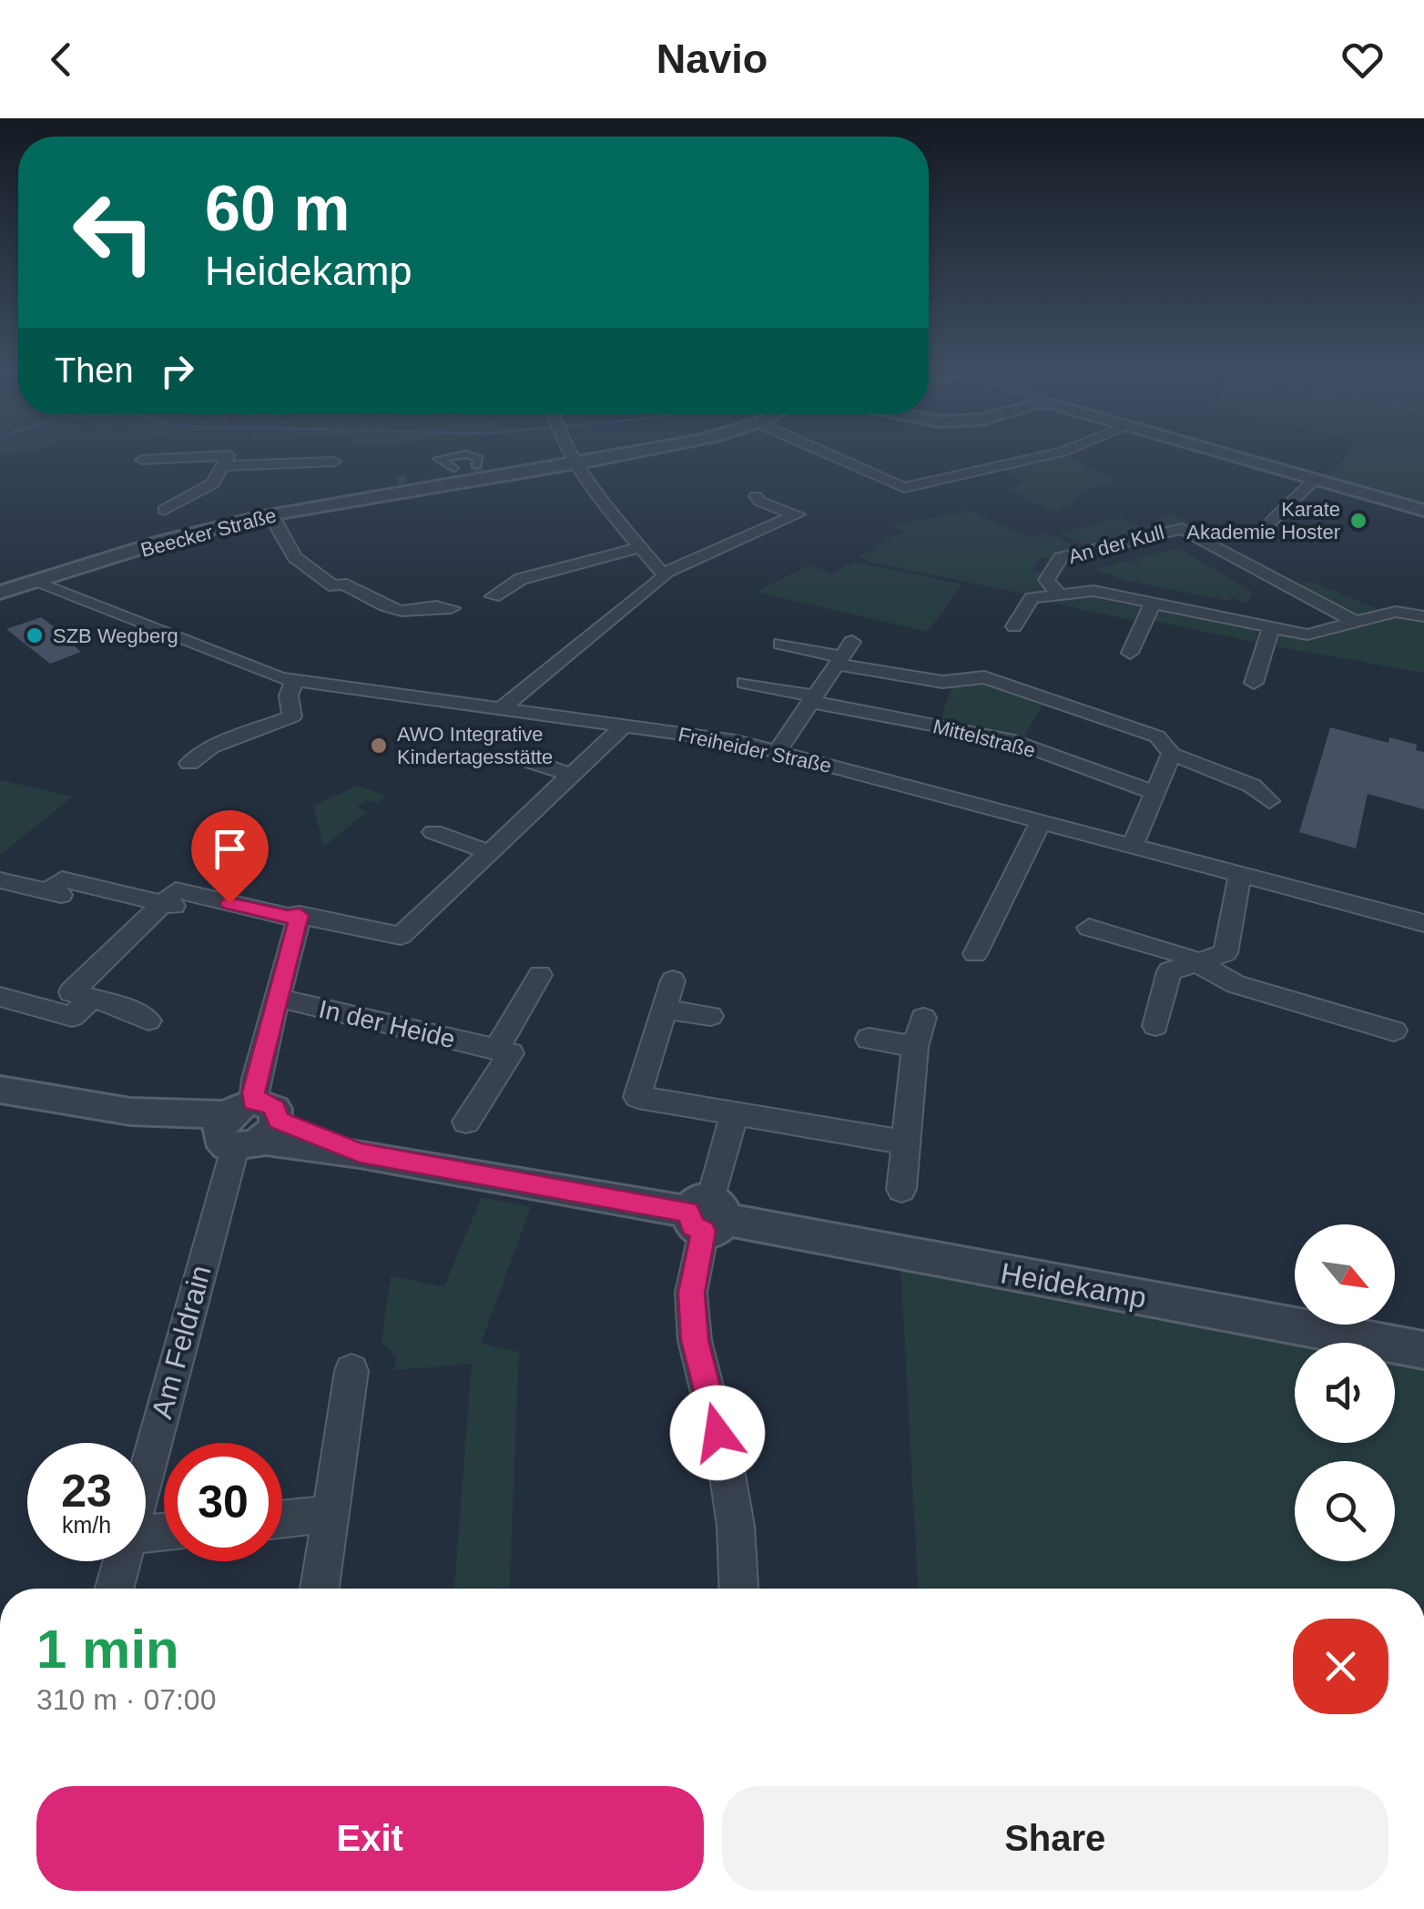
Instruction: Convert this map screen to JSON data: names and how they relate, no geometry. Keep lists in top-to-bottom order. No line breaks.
{"streets":{"street":["Beecker Straße","An der Kull","Mittelstraße","Freiheider Straße","In der Heide","Heidekamp","Am Feldrain"]},"crossings":[["Beecker Straße","Freiheider Straße"],["Heidekamp","Am Feldrain"]],"places":["Karate Akademie Hoster","SZB Wegberg","AWO Integrative Kindertagesstätte"],"north":"bottom right","page":{"header":"Navio","turn":["60 m","Heidekamp"],"then":"Then","speed":"23 km/h","limit":"30","heading":["1 min","310 m · 07:00"],"buttons":["Exit","Share"]}}
